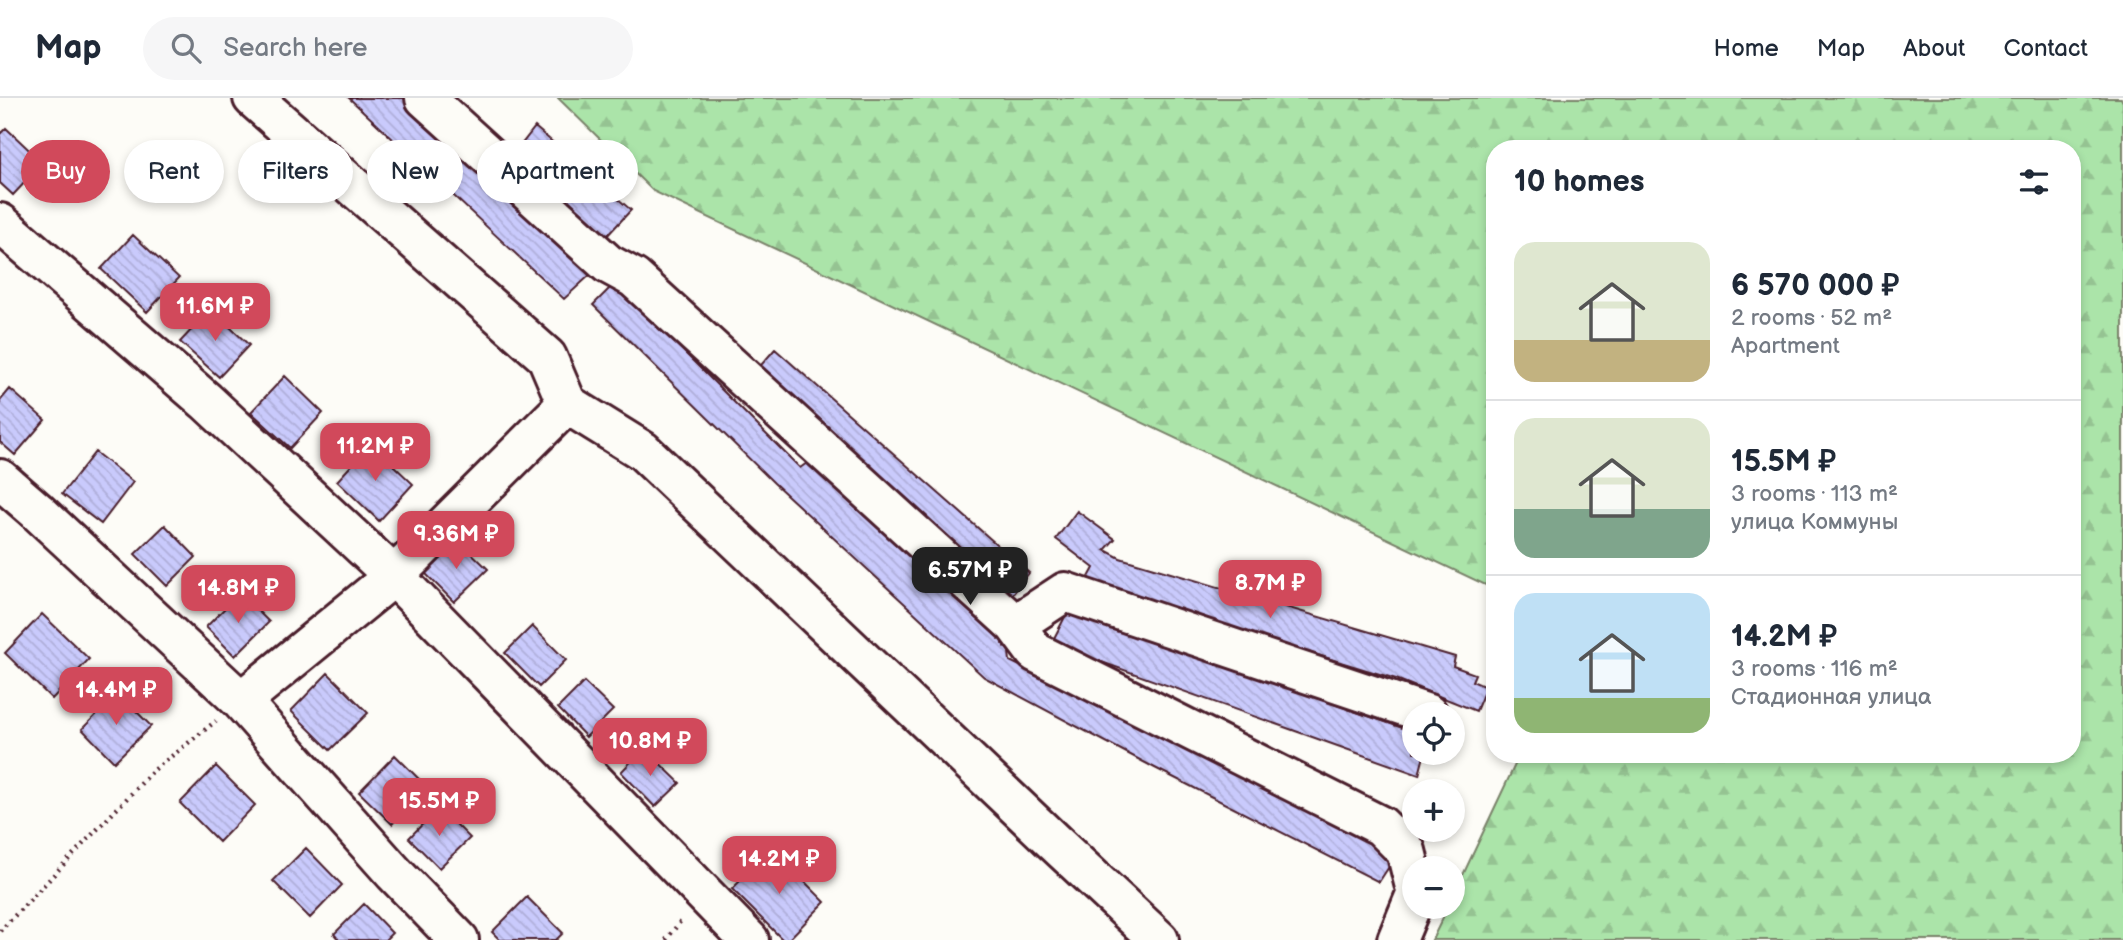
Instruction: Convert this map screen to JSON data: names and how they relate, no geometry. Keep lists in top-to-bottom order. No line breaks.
{"page":{"header":"Map","search":"Search here","nav":["Home","Map","About","Contact"],"chip":["Buy","Rent","Filters","New","Apartment"],"heading":"10 homes","list":[{"name":"6 570 000 ₽","note":"2 rooms · 52 m² · Apartment"},{"name":"15.5M ₽","note":"3 rooms · 113 m² · улица Коммуны"},{"name":"14.2M ₽","note":"3 rooms · 116 m² · Стадионная улица"}],"price":["11.6M ₽","11.2M ₽","9.36M ₽","6.57M ₽","8.7M ₽","14.8M ₽","14.4M ₽","10.8M ₽","15.5M ₽","14.2M ₽"],"map_buttons":["+","−"]}}
